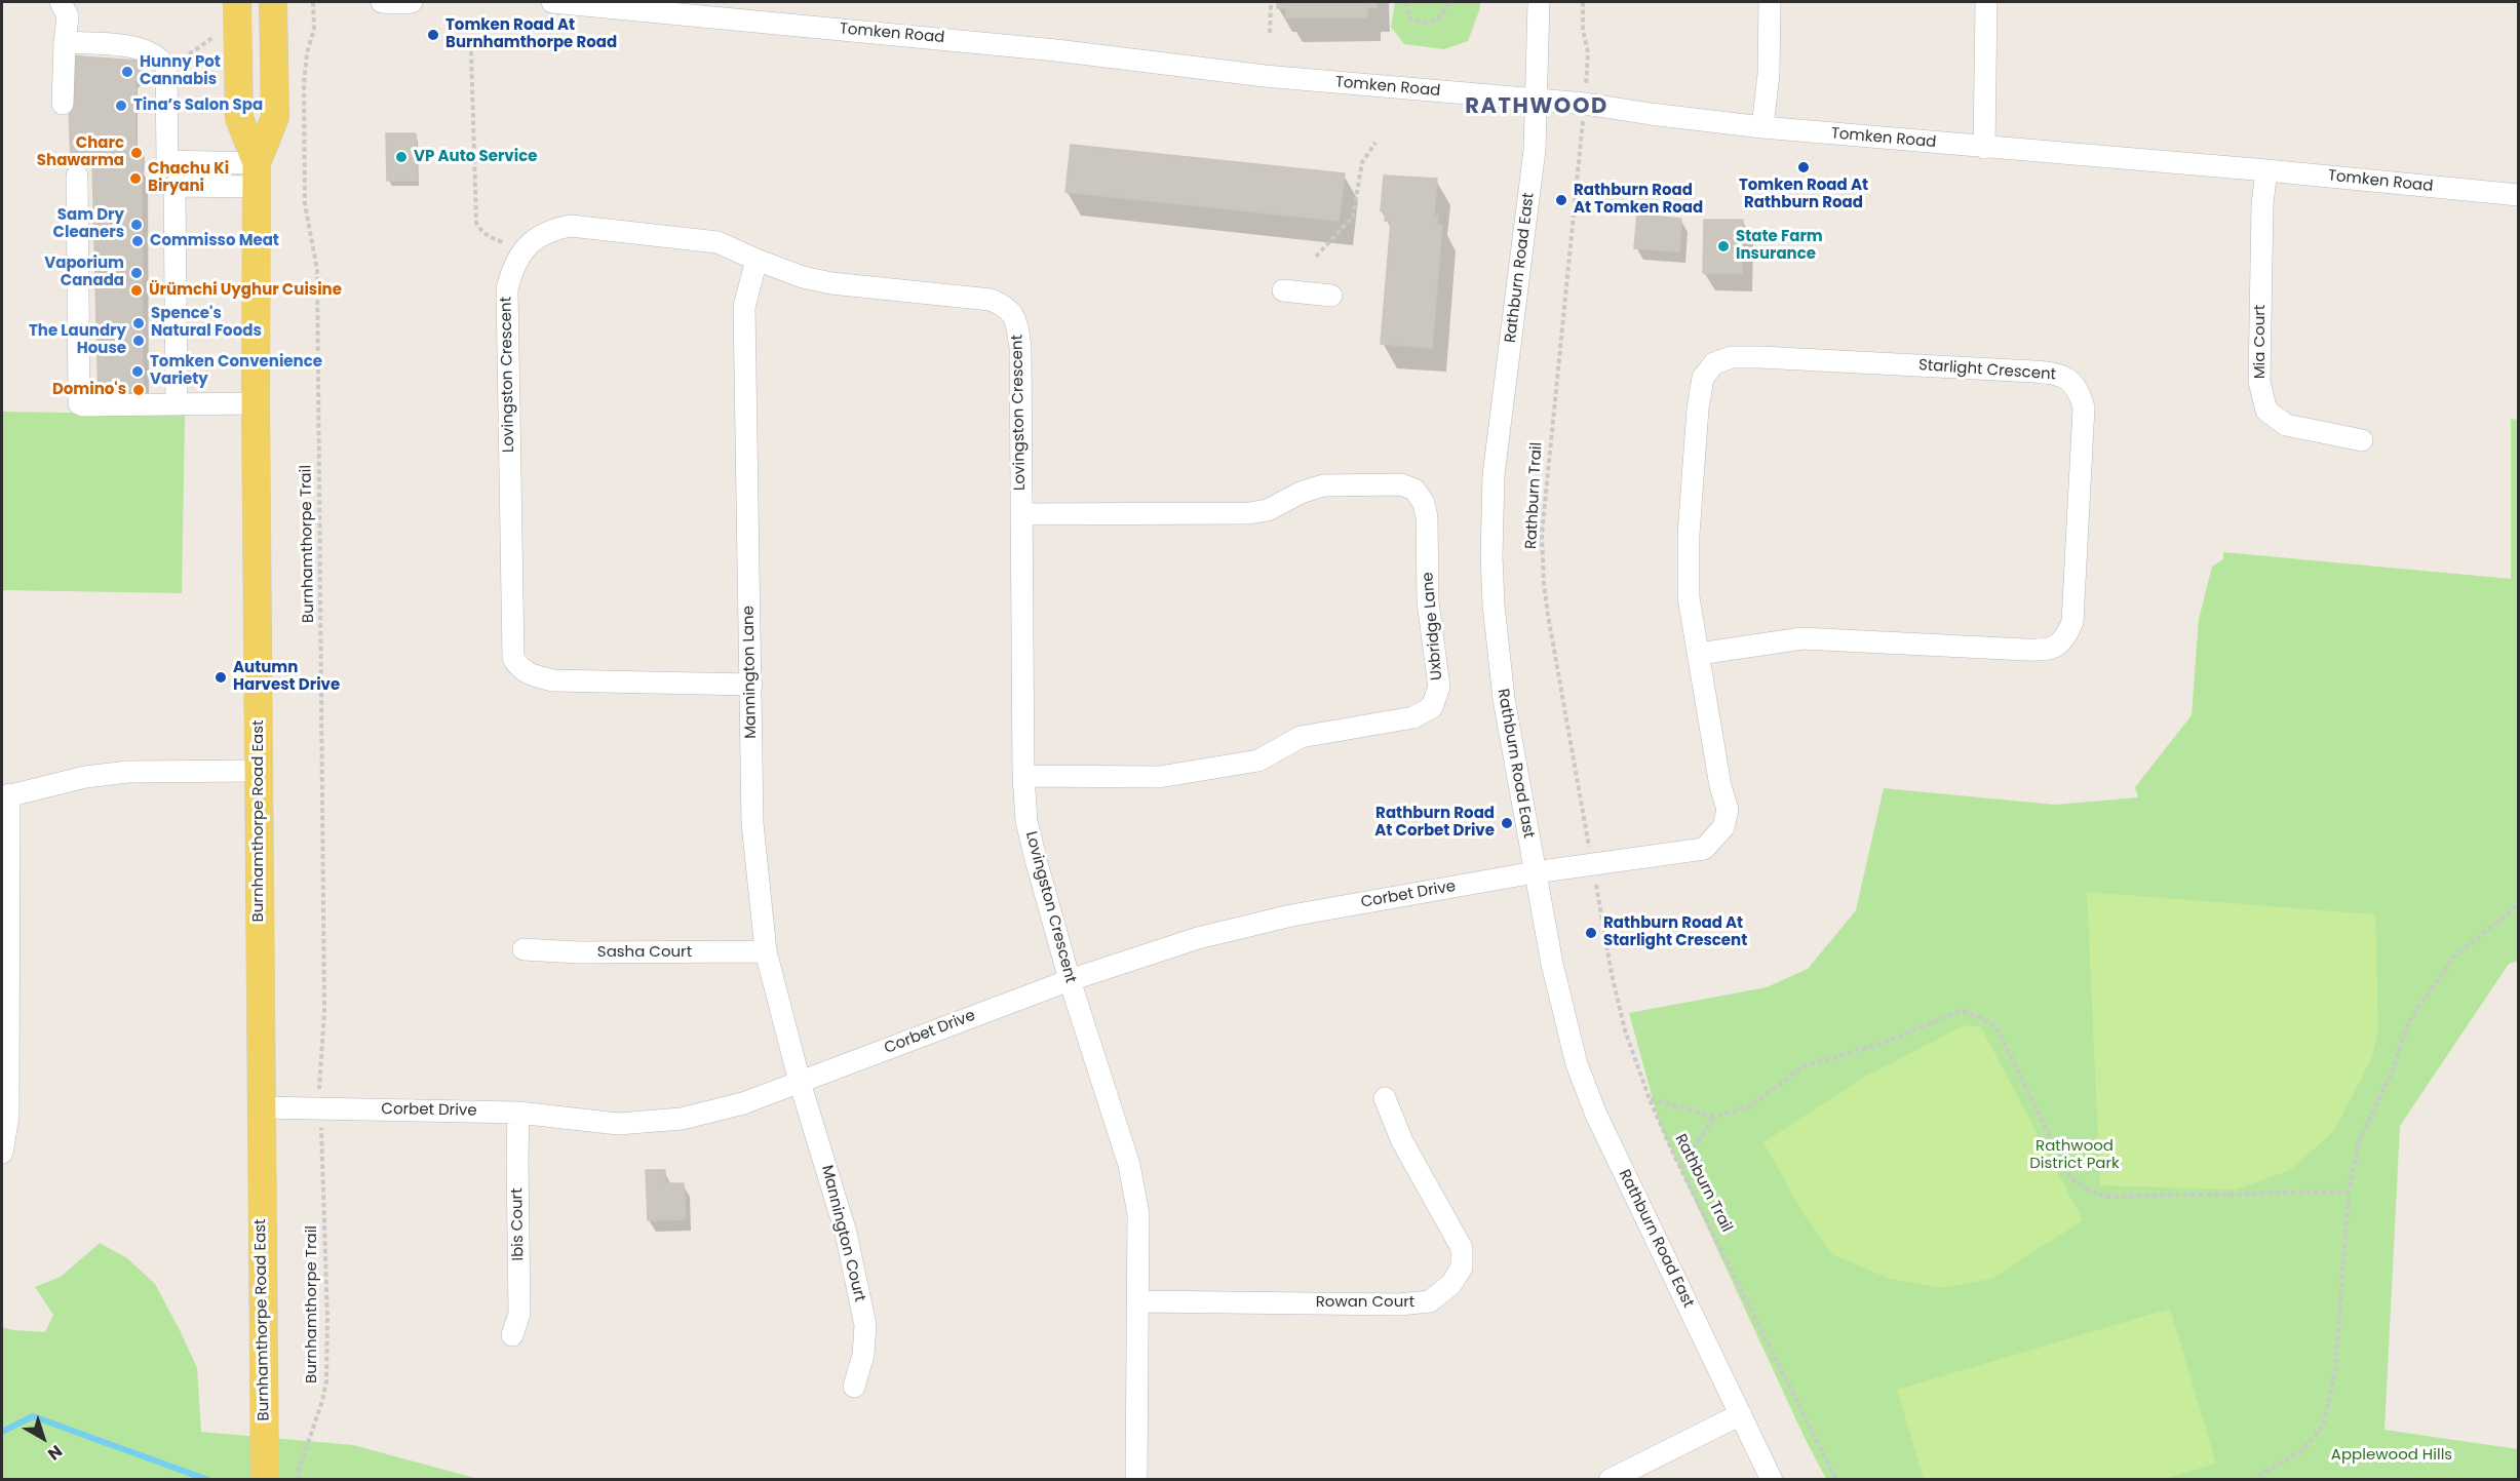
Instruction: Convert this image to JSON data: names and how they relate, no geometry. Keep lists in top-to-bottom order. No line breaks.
{"streets":{"main road":["Burnhamthorpe Road East"],"street":["Tomken Road","Rathburn Road East","Mia Court","Starlight Crescent","Lovingston Crescent","Uxbridge Lane","Mannington Lane","Corbet Drive","Sasha Court","Ibis Court","Mannington Court","Rowan Court"],"path":["Rathburn Trail","Burnhamthorpe Trail"]},"crossings":[["Tomken Road","Rathburn Road East"],["Tomken Road","Mia Court"],["Rathburn Road East","Corbet Drive"],["Starlight Crescent","Rathburn Trail"],["Starlight Crescent","Corbet Drive"],["Lovingston Crescent","Uxbridge Lane"],["Lovingston Crescent","Mannington Lane"],["Lovingston Crescent","Corbet Drive"],["Lovingston Crescent","Rowan Court"],["Rathburn Trail","Corbet Drive"],["Mannington Lane","Corbet Drive"],["Mannington Lane","Sasha Court"],["Mannington Lane","Mannington Court"],["Burnhamthorpe Road East","Corbet Drive"],["Corbet Drive","Ibis Court"],["Corbet Drive","Mannington Court"]],"districts":["RATHWOOD"],"parks":["Rathwood District Park","Applewood Hills"],"places":["Tomken Road At Burnhamthorpe Road","Hunny Pot Cannabis","Tina’s Salon Spa","Charc Shawarma","VP Auto Service","Tomken Road At Rathburn Road","Chachu Ki Biryani","Rathburn Road At Tomken Road","Sam Dry Cleaners","Commisso Meat","State Farm Insurance","Vaporium Canada","Ürümchi Uyghur Cuisine","Spence's Natural Foods","The Laundry House","Tomken Convenience Variety","Domino's","Autumn Harvest Drive","Rathburn Road At Corbet Drive","Rathburn Road At Starlight Crescent"],"north":"bottom right"}
